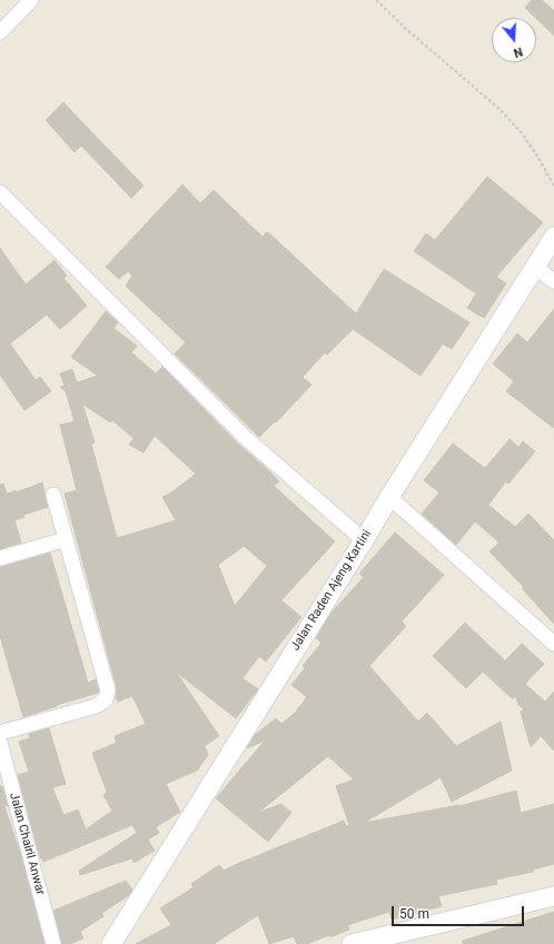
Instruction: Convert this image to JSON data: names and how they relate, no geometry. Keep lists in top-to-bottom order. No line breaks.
{"streets":{"street":["Jalan Raden Ajeng Kartini","Jalan Chairil Anwar"]},"scale_bar":"50 m","north":"bottom"}
